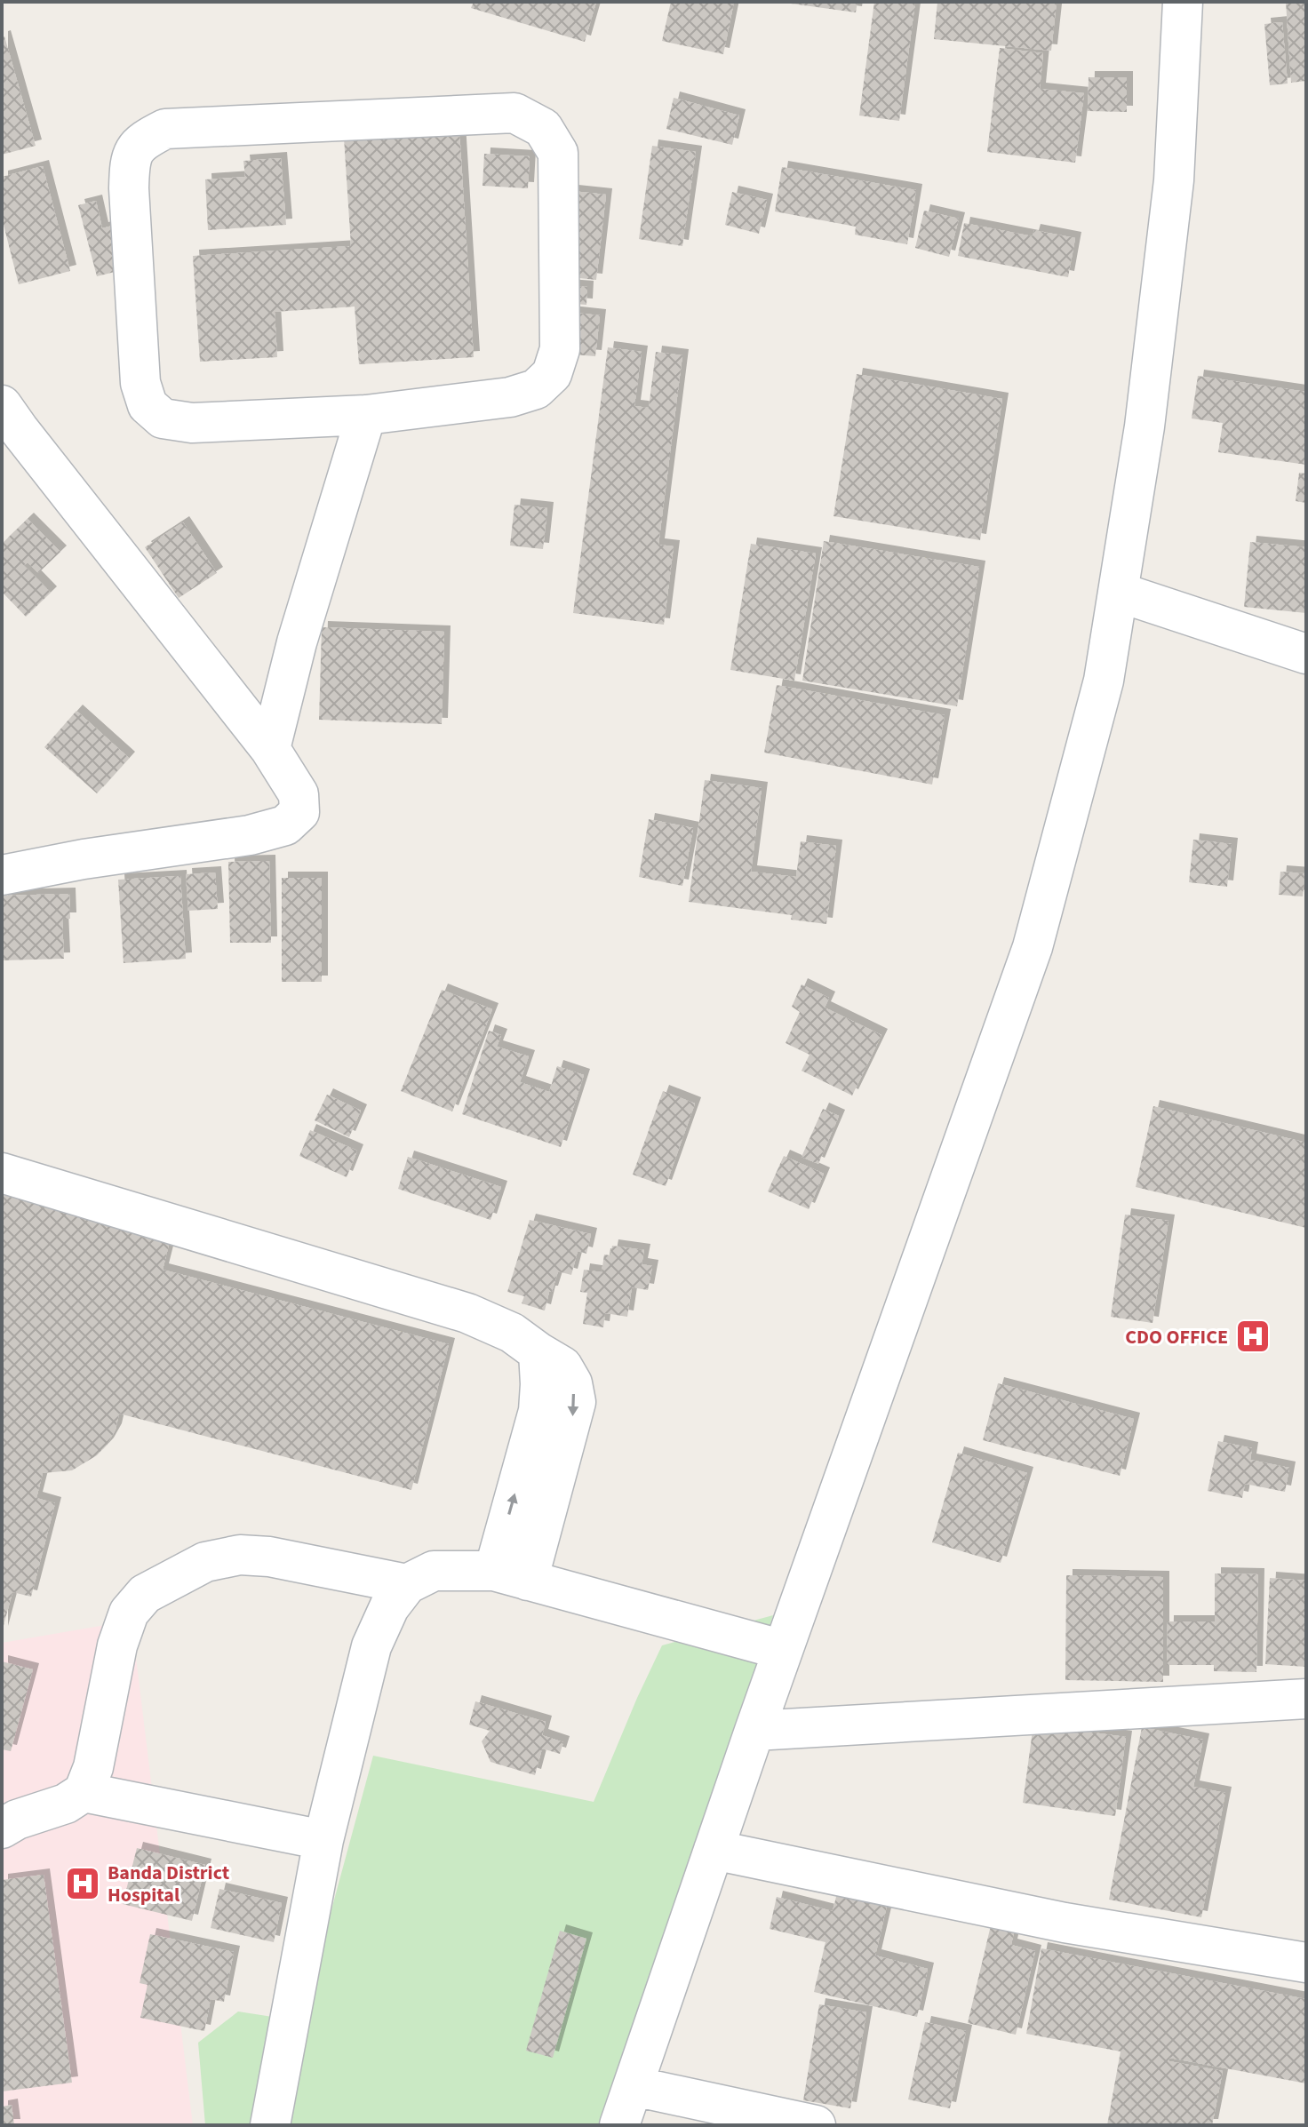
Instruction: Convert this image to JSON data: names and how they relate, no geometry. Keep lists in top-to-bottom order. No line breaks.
{"places":{"hospital":["CDO OFFICE","Banda District Hospital"]}}
